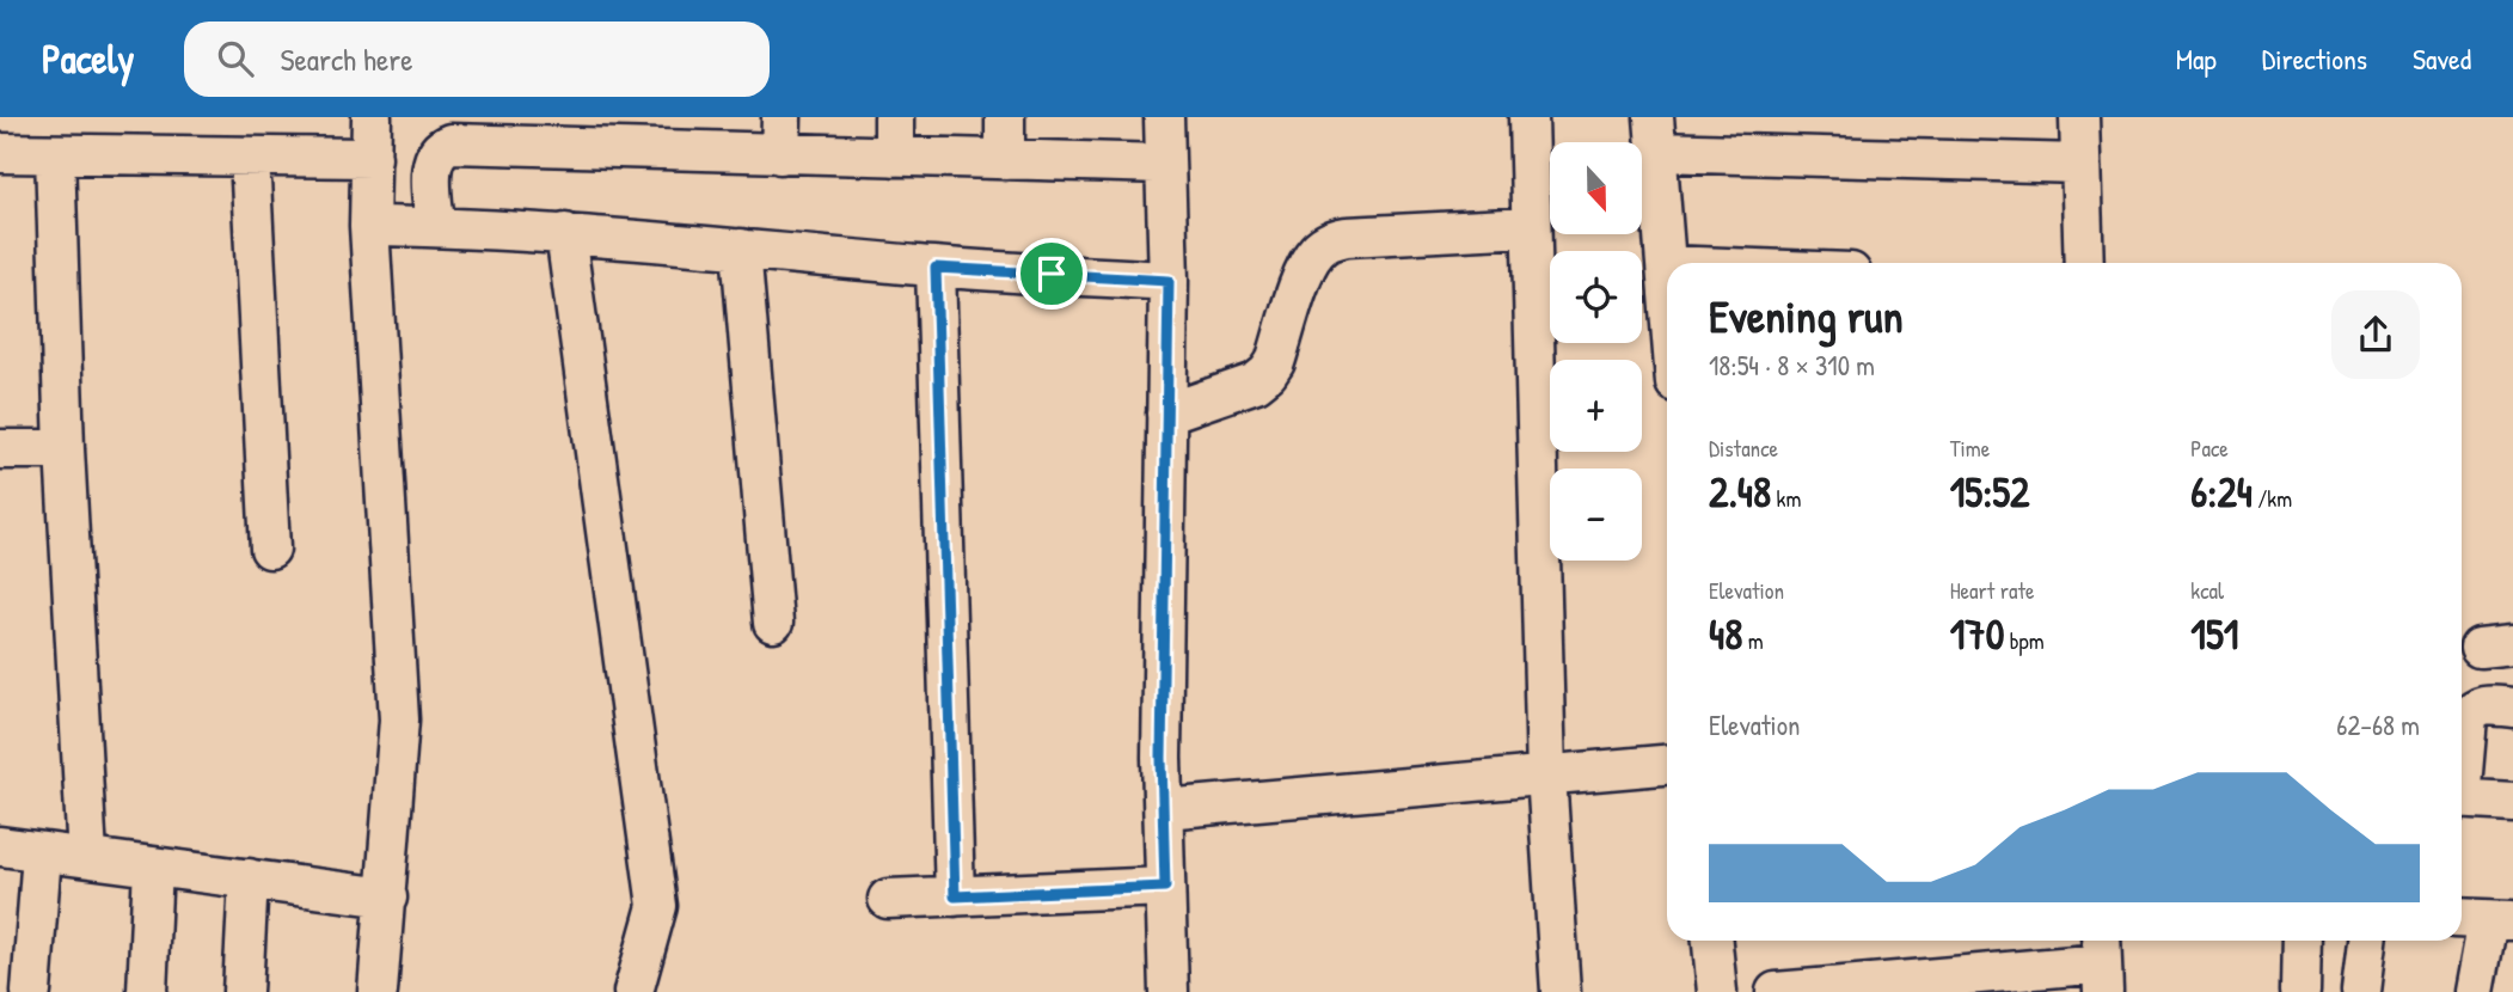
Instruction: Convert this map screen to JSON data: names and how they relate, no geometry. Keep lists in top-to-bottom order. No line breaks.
{"north":"bottom","page":{"header":"Pacely","search":"Search here","nav":["Map","Directions","Saved"],"map_buttons":["+","−"],"heading":["Evening run","18:54 · 8 × 310 m"],"stats":[["Distance","2.48 km"],["Time","15:52"],["Pace","6:24 /km"],["Elevation","48 m"],["Heart rate","170 bpm"],["kcal","151"]],"chart":["Elevation","62–68 m"]}}
